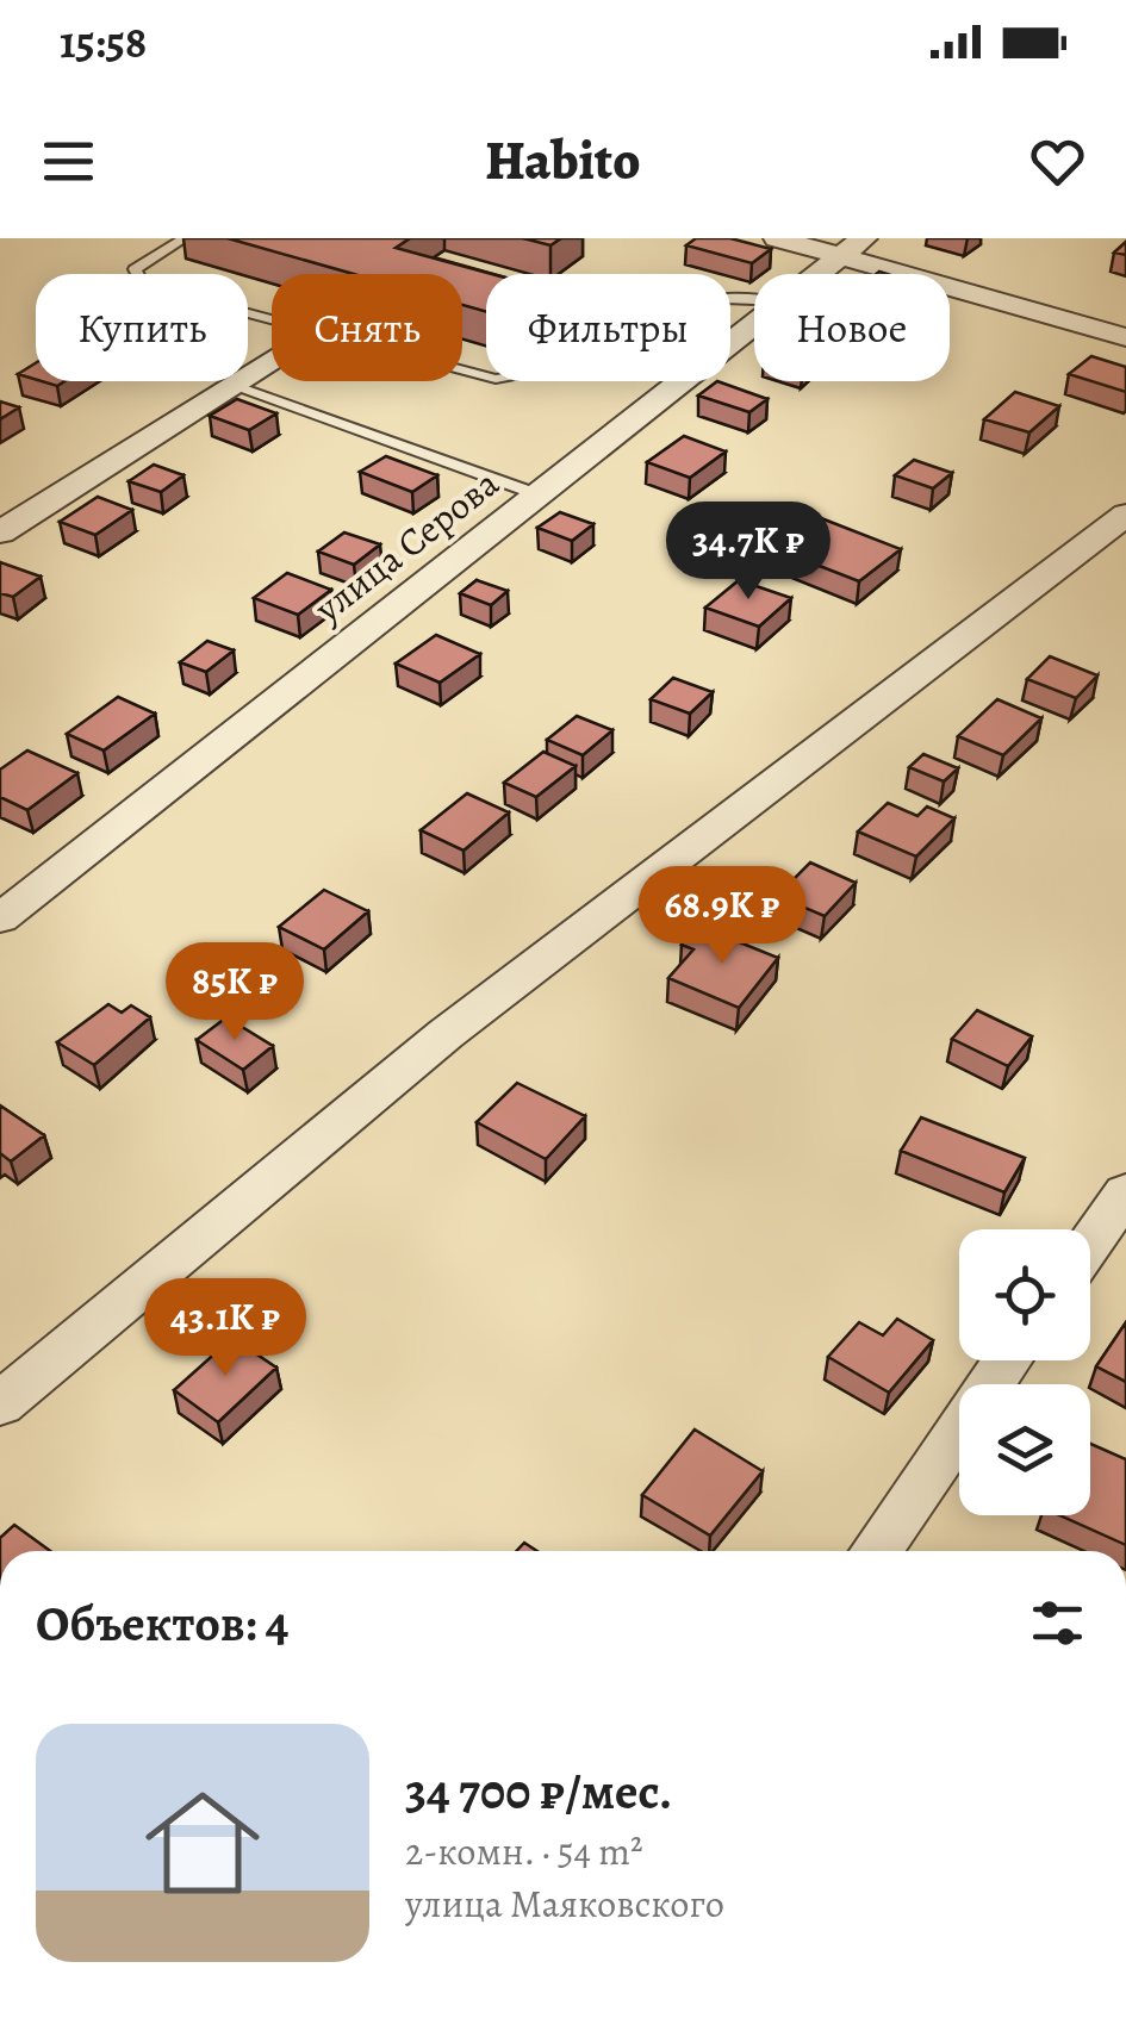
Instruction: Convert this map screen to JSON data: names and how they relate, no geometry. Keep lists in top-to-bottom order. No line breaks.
{"streets":{"street":["улица Серова"]},"page":{"status":"15:58","header":"Habito","chip":["Купить","Снять","Фильтры","Новое"],"price":["34.7K ₽","68.9K ₽","85K ₽","43.1K ₽"],"heading":"Объектов: 4","list":[{"name":"34 700 ₽/мес.","note":"2-комн. · 54 m² · улица Маяковского"}]}}
